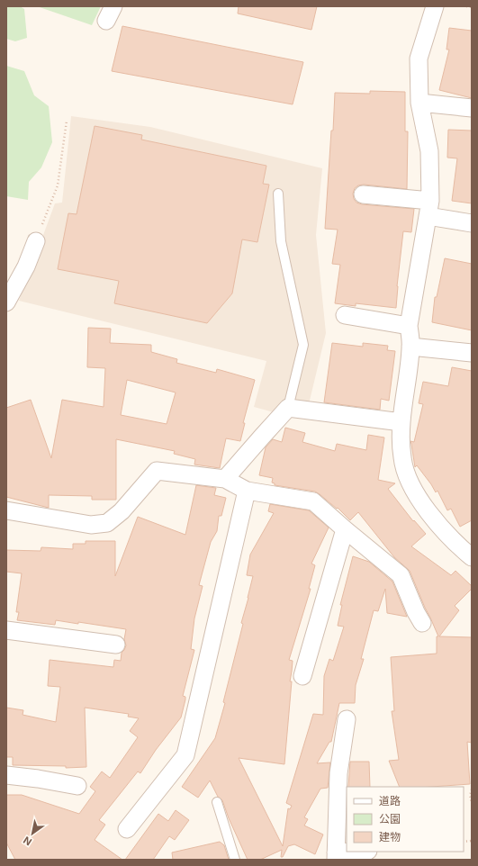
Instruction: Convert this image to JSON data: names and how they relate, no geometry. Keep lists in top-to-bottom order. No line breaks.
{"legend":["道路","公園","建物"],"north":"bottom left"}
